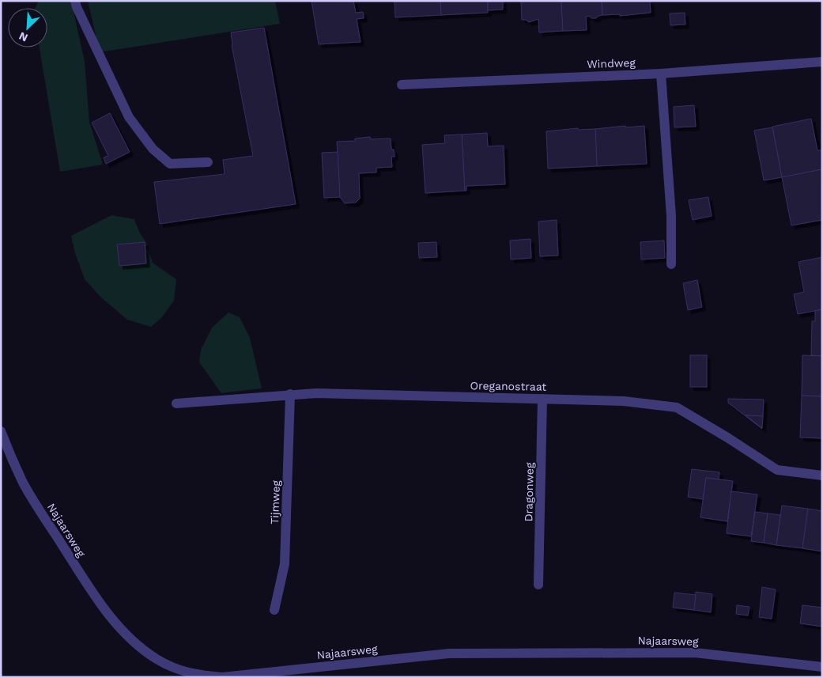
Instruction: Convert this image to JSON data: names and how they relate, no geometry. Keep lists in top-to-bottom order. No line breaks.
{"streets":{"street":["Windweg","Oreganostraat","Dragonweg","Tijmweg","Najaarsweg"]},"crossings":[["Oreganostraat","Dragonweg"],["Oreganostraat","Tijmweg"]],"north":"bottom left"}
